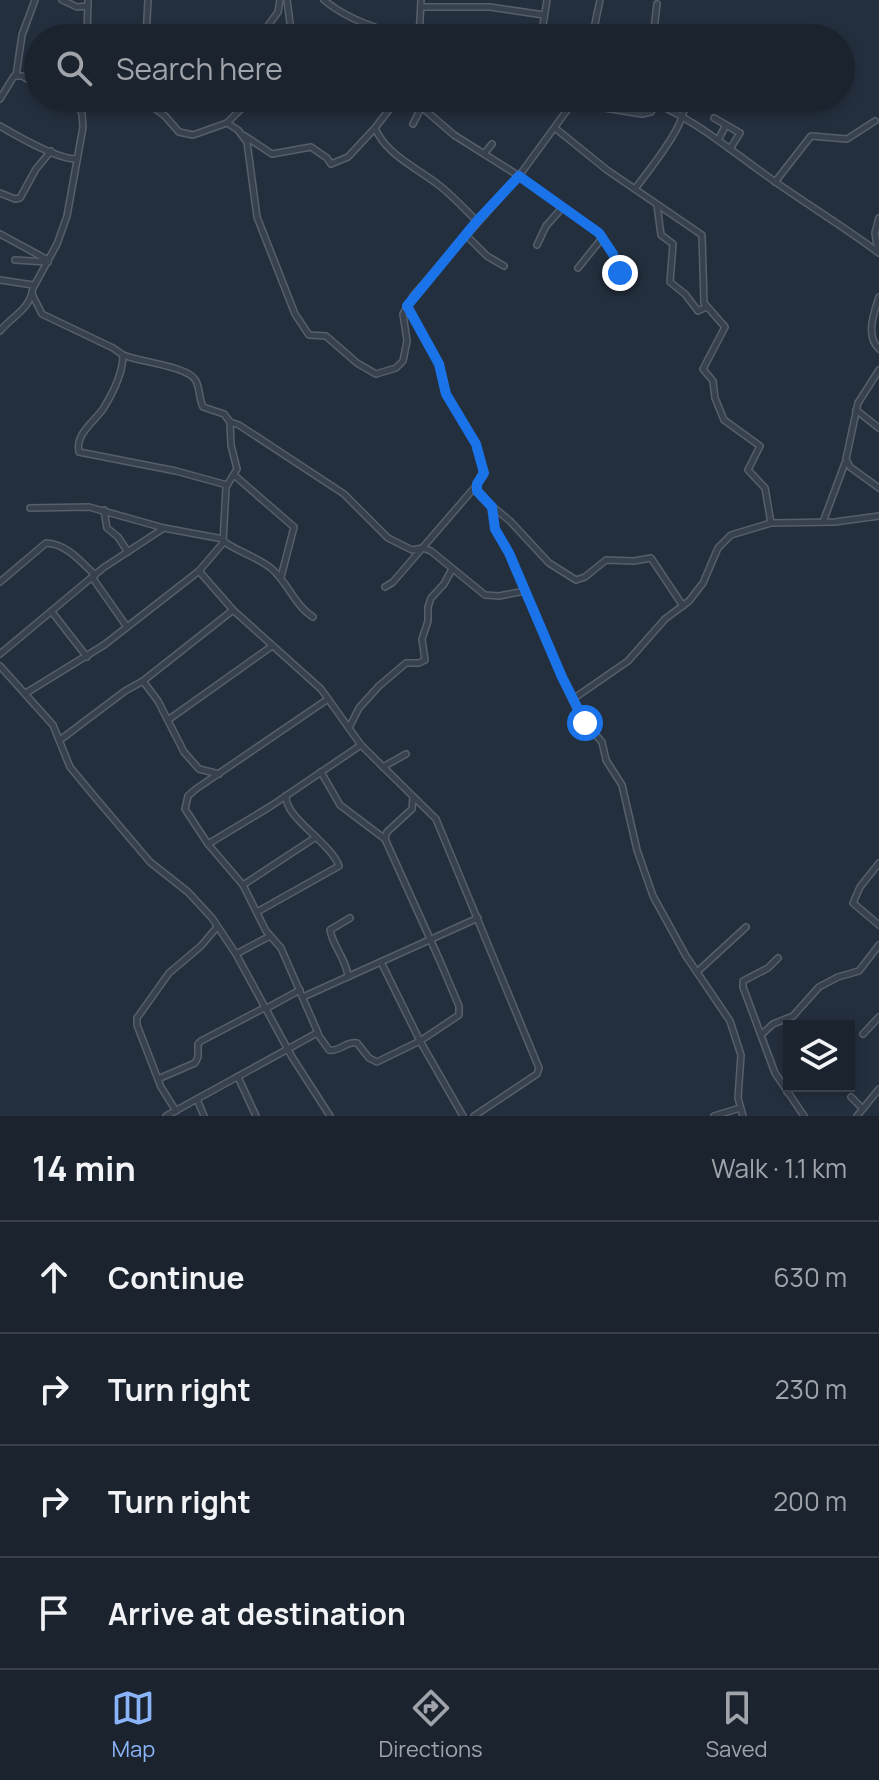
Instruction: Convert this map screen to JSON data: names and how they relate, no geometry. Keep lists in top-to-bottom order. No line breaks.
{"page":{"search":"Search here","heading":["14 min","Walk · 1.1 km"],"list":[["Continue","630 m"],["Turn right","230 m"],["Turn right","200 m"],"Arrive at destination"],"nav":["Map","Directions","Saved"]}}
